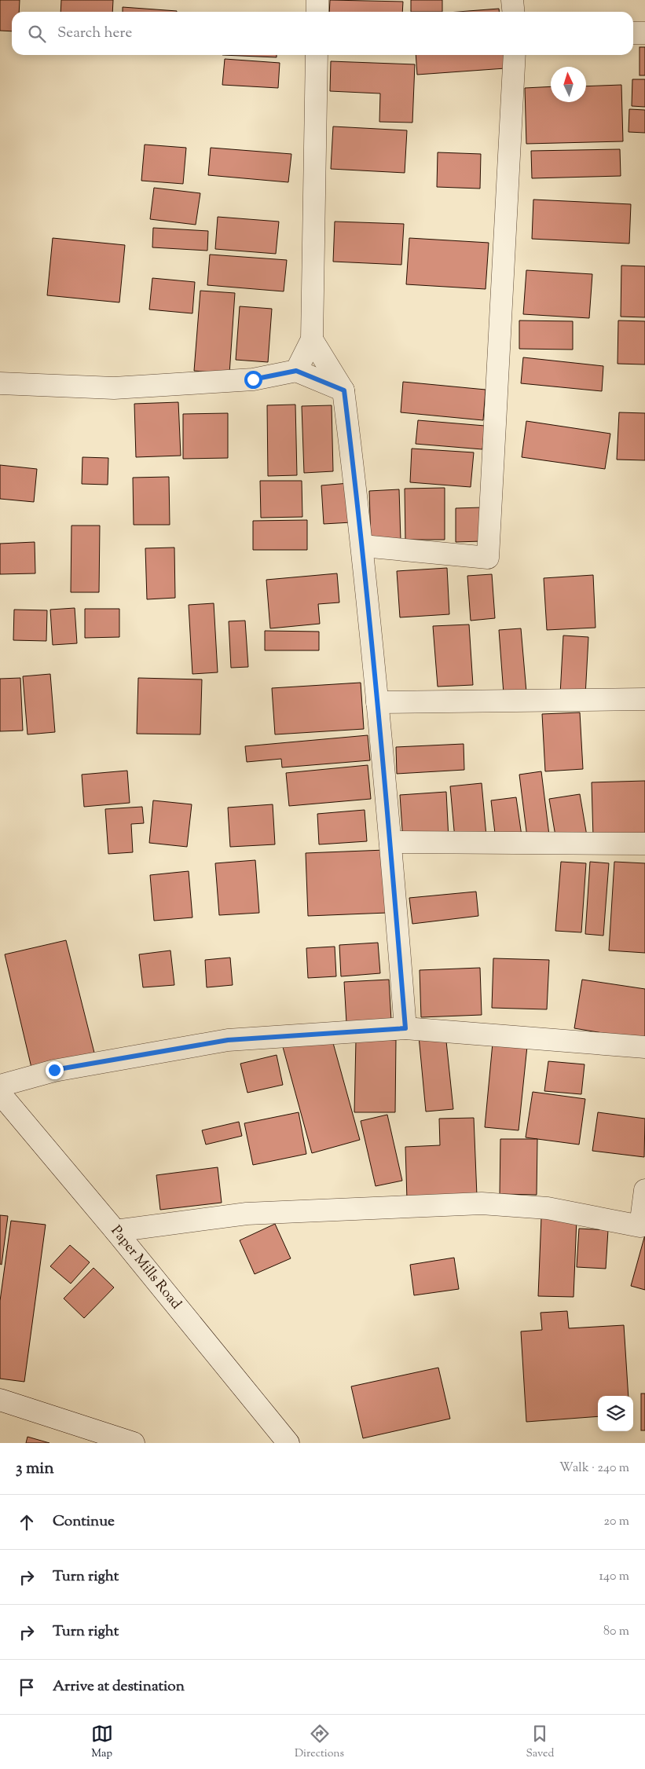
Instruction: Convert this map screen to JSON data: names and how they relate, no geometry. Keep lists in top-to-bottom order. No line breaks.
{"streets":{"street":["Paper Mills Road"]},"north":"top","page":{"search":"Search here","heading":["3 min","Walk · 240 m"],"list":[["Continue","20 m"],["Turn right","140 m"],["Turn right","80 m"],"Arrive at destination"],"nav":["Map","Directions","Saved"]}}
